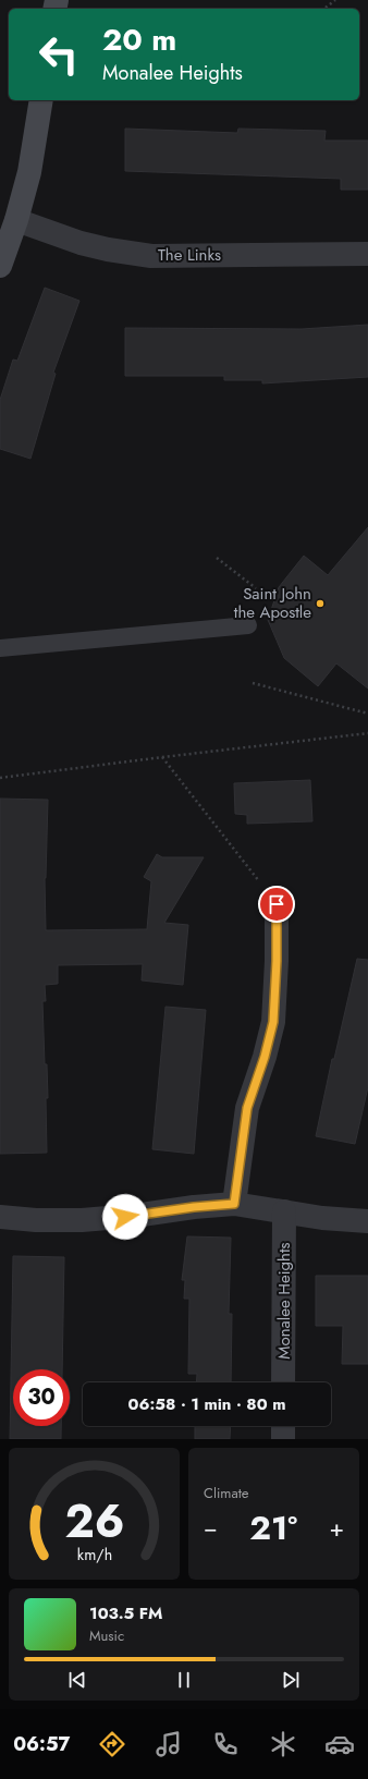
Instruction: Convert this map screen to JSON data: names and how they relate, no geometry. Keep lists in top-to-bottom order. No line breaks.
{"streets":{"street":["The Links","Monalee Heights"]},"places":["Saint John the Apostle"],"page":{"turn":["20 m","Monalee Heights"],"limit":"30","trip":"06:58 · 1 min · 80 m","tile":"Climate","heat":["−","21°","+"],"song":["103.5 FM","Music"],"tabs":"06:57","gauge":["26","km/h"]}}
